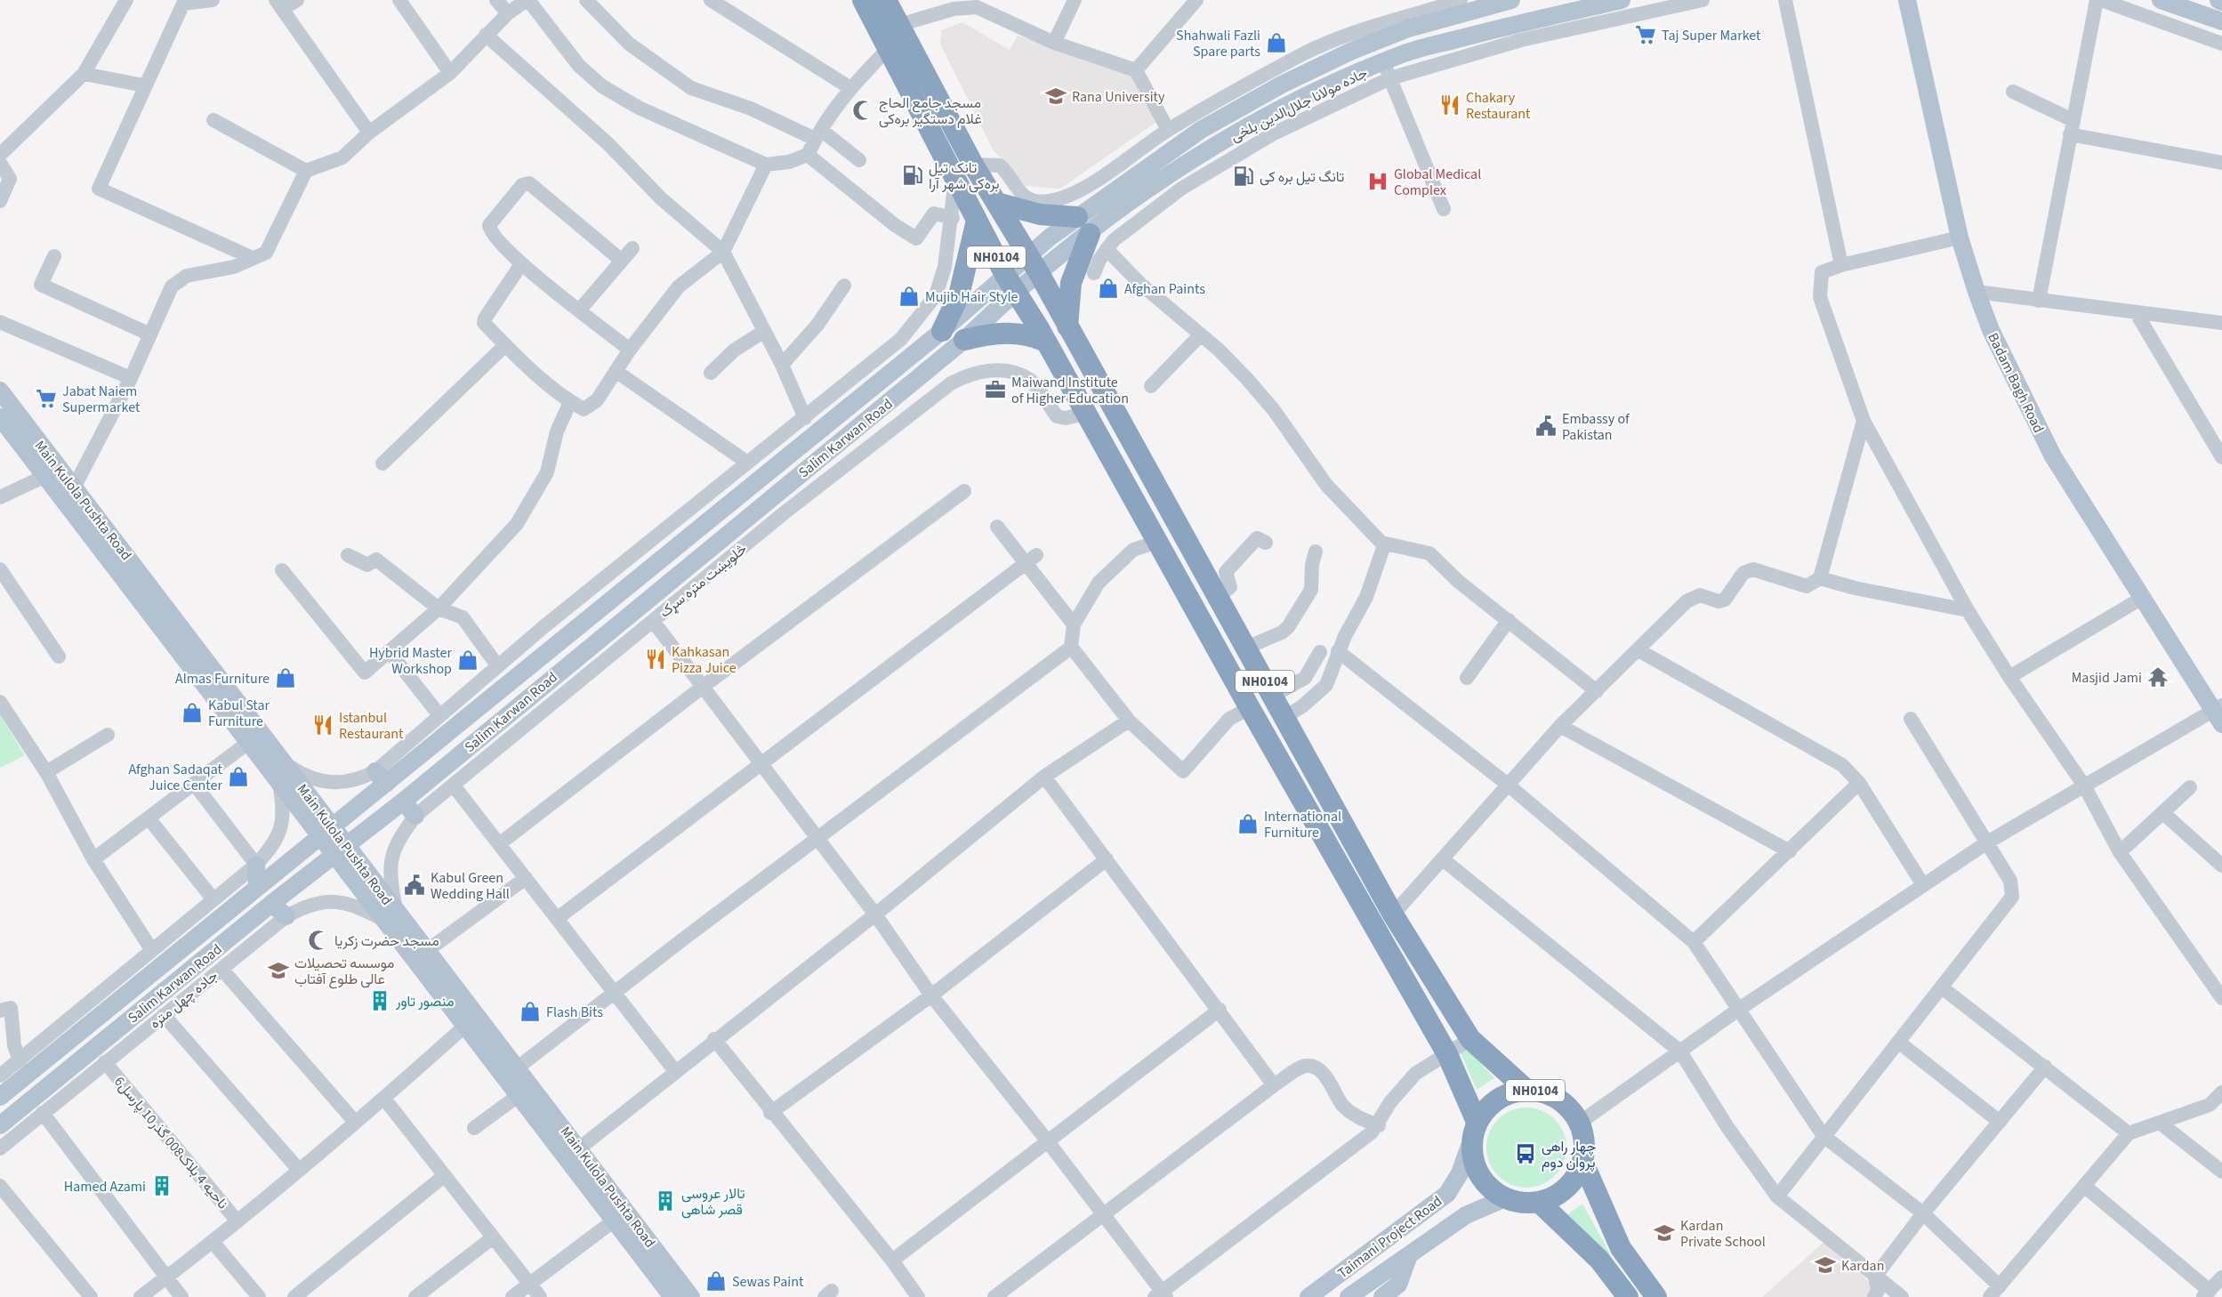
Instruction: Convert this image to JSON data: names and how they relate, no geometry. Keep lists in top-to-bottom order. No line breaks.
{"streets":{"highway":["NH0104"],"main road":["جاده مولانا جلال‌الدین بلخی","Badam Bagh Road","Salim Karwan Road","Main Kulola Pushta Road","Taimani Project Road"],"street":["څلویښت متره سړک","جاده چهل متره","ناحیه 4 بلاک008 گذر10 پارسل6"]},"crossings":[["جاده مولانا جلال‌الدین بلخی","NH0104"],["جاده مولانا جلال‌الدین بلخی","Salim Karwan Road"],["NH0104","Salim Karwan Road"],["NH0104","څلویښت متره سړک"],["NH0104","Taimani Project Road"],["Salim Karwan Road","Main Kulola Pushta Road"],["Main Kulola Pushta Road","څلویښت متره سړک"],["Main Kulola Pushta Road","جاده چهل متره"],["څلویښت متره سړک","جاده چهل متره"],["جاده چهل متره","ناحیه 4 بلاک008 گذر10 پارسل6"]],"places":{"supermarket":["Taj Super Market","Jabat Naiem Supermarket"],"shop":["Shahwali Fazli Spare parts","Afghan Paints","Mujib Hair Style","Hybrid Master Workshop","Almas Furniture","Kabul Star Furniture","Afghan Sadaqat Juice Center","International Furniture","Flash Bits","Sewas Paint"],"school or university":["Rana University","موسسه تحصیلات عالی طلوع آفتاب","Kardan Private School","Kardan"],"restaurant":["Chakary Restaurant","Kahkasan Pizza Juice","Istanbul Restaurant"],"mosque":["مسجد جامع الحاج غلام دستگیر بره‌کی","مسجد حضرت زکریا"],"fuel station":["تانک تیل بره‌کی شهر آرا","تانگ تیل بره کی"],"hospital":["Global Medical Complex"],"office":["Maiwand Institute of Higher Education"],"public building":["Embassy of Pakistan","Kabul Green Wedding Hall"],"temple":["Masjid Jami"],"building":["منصور تاور","Hamed Azami","تالار عروسی قصر شاهی"],"bus stop":["چهار راهی پروان دوم"]}}
